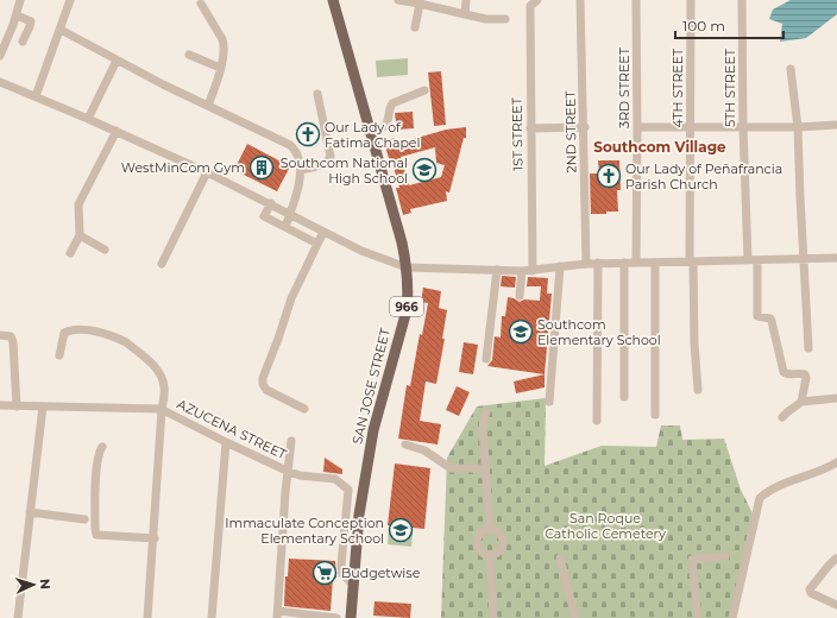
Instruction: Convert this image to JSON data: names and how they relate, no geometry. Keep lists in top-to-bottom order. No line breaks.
{"streets":{"main road":["966","SAN JOSE STREET"],"street":["3RD STREET","4TH STREET","5TH STREET","2ND STREET","1ST STREET","AZUCENA STREET"]},"crossings":[["SAN JOSE STREET","AZUCENA STREET"]],"districts":["Southcom Village"],"parks":["San Roque Catholic Cemetery"],"places":{"church":["Our Lady of Fatima Chapel","Our Lady of Peñafrancia Parish Church"],"building":["WestMinCom Gym"],"school or university":["Southcom National High School","Southcom Elementary School","Immaculate Conception Elementary School"],"supermarket":["Budgetwise"]},"scale_bar":"100 m","north":"right"}
